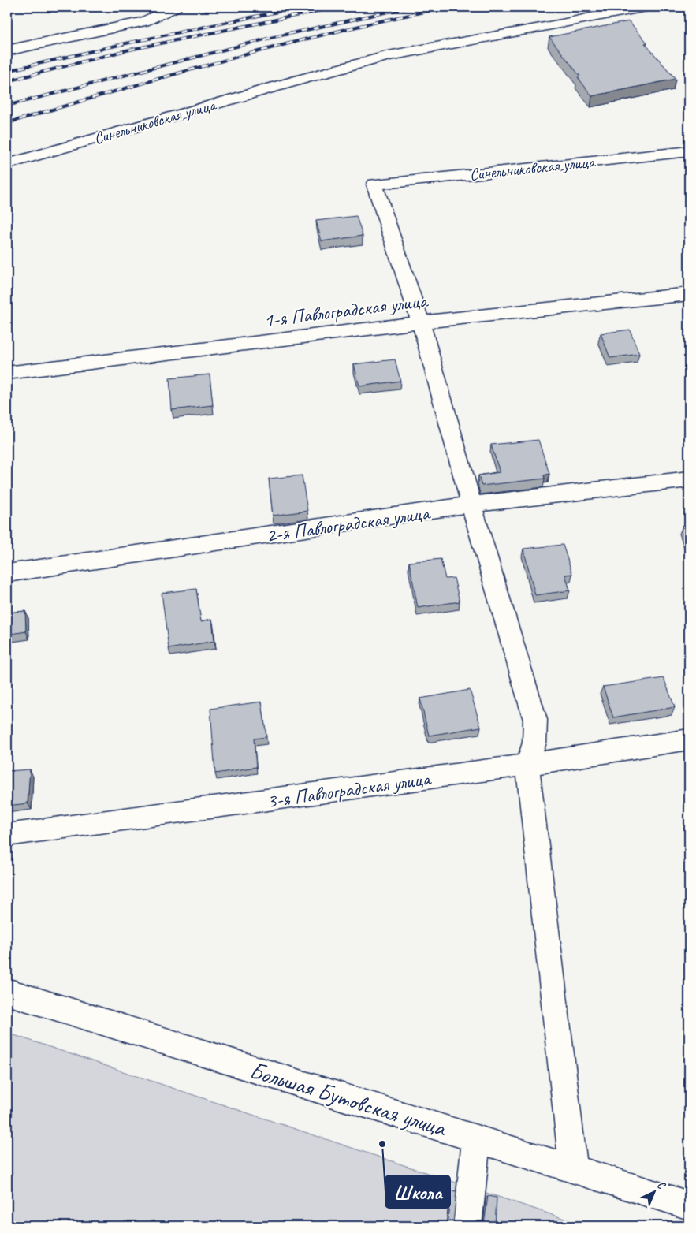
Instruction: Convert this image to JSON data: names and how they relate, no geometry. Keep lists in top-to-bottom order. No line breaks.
{"streets":{"street":["Синельниковская улица","1-я Павлоградская улица","2-я Павлоградская улица","3-я Павлоградская улица","Большая Бутовская улица"]},"crossings":[["Синельниковская улица","1-я Павлоградская улица"]],"places":["Школа"],"north":"top right"}
